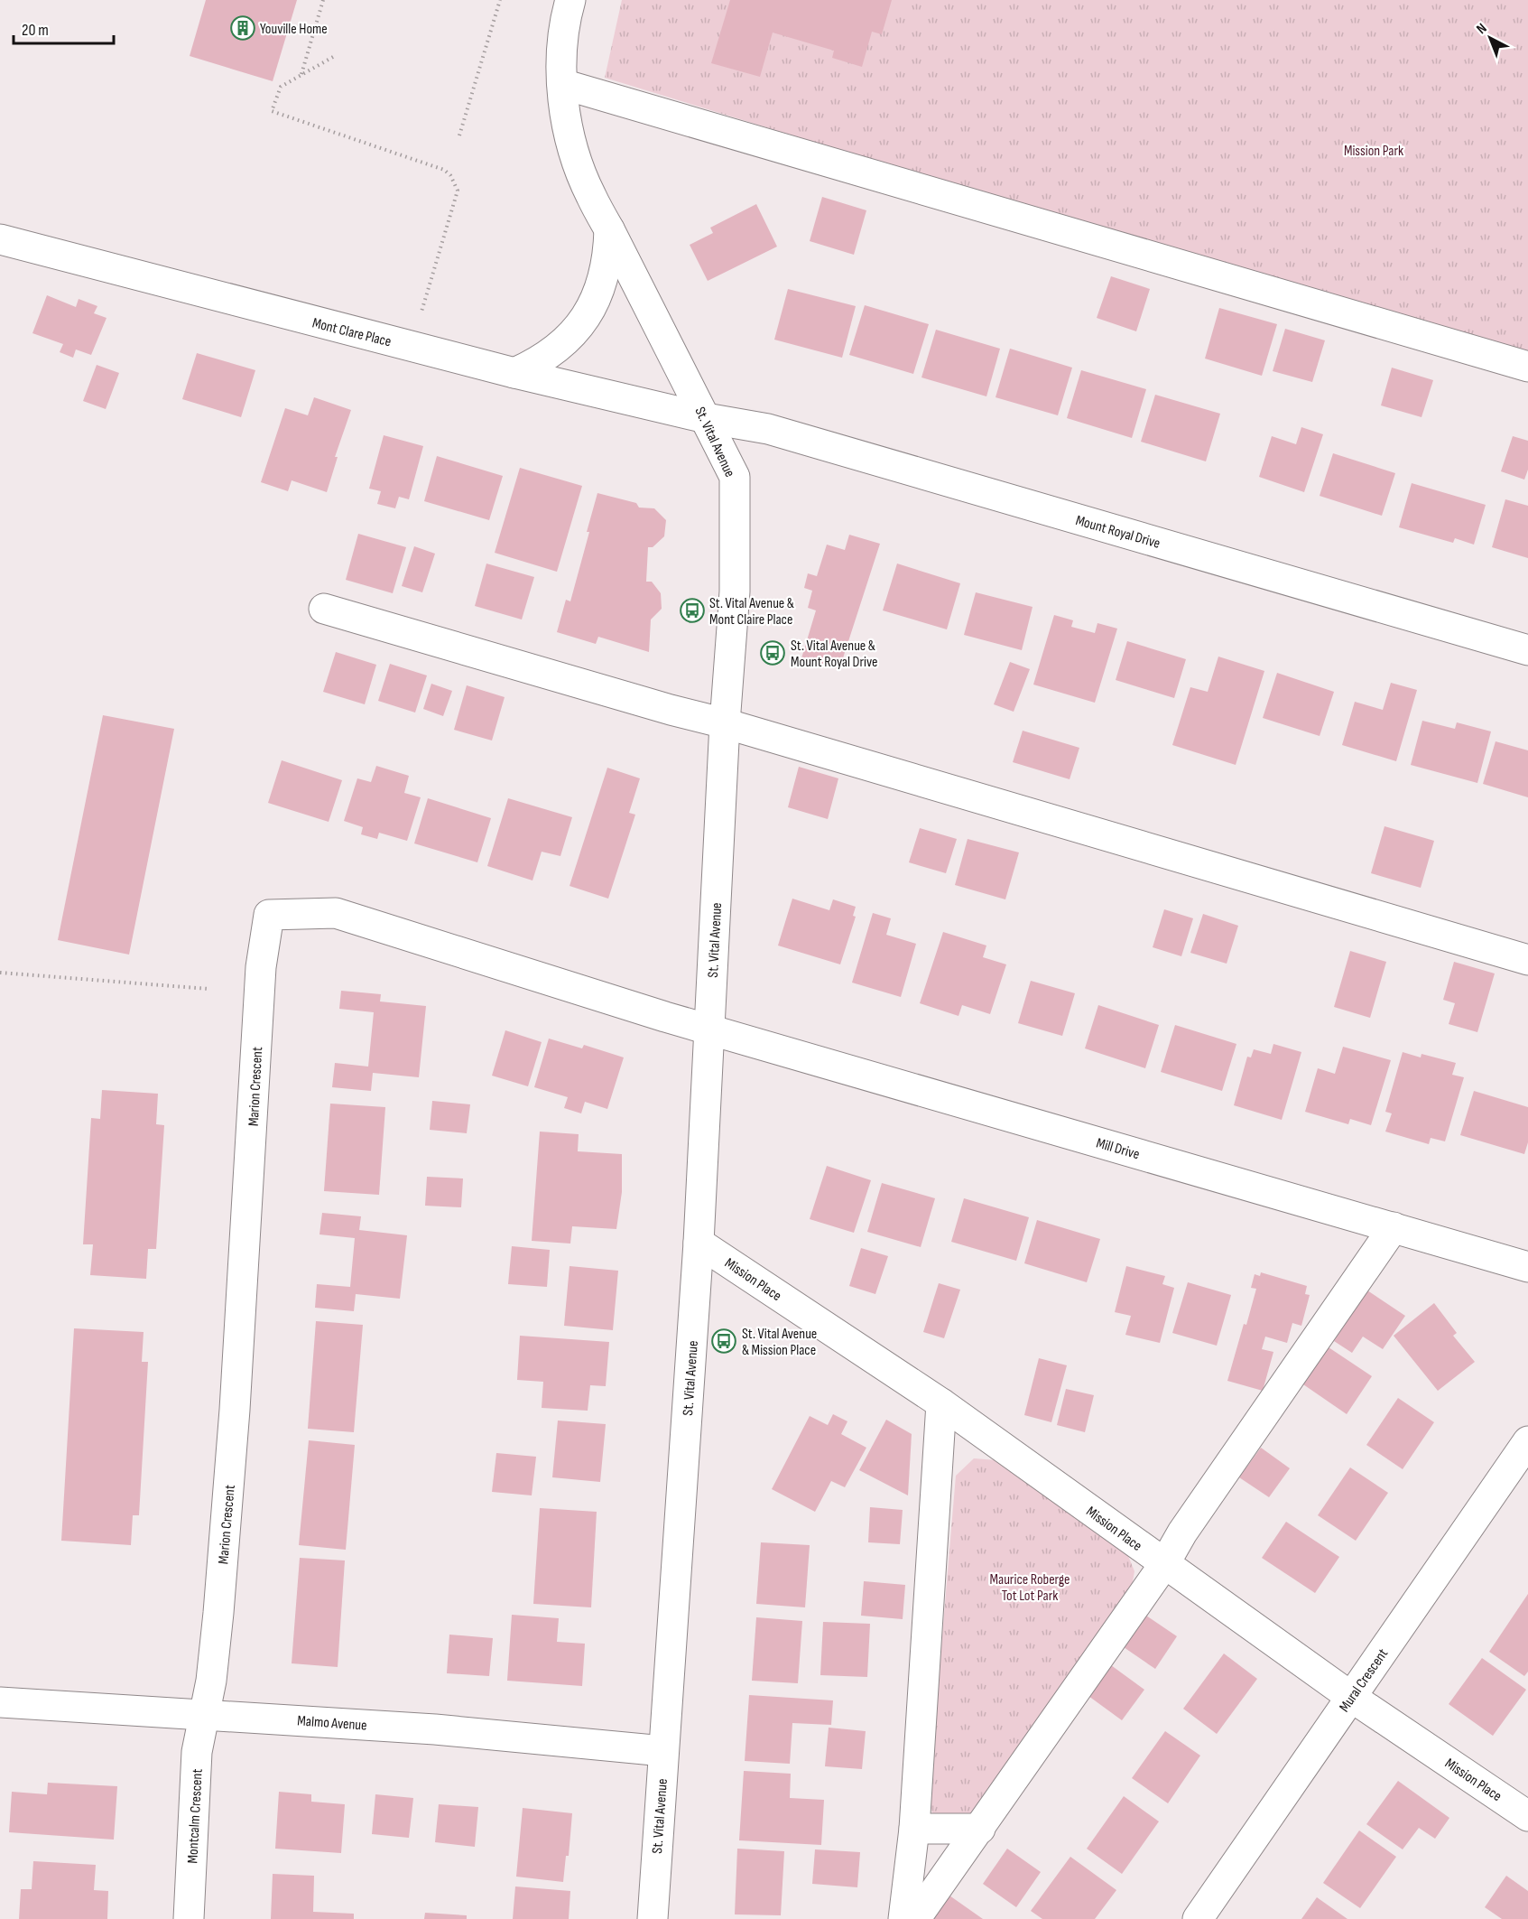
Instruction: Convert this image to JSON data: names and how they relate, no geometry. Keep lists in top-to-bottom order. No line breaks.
{"streets":{"street":["Mont Clare Place","St. Vital Avenue","Mount Royal Drive","Marion Crescent","Mill Drive","Mission Place","Mural Crescent","Malmo Avenue","Montcalm Crescent"]},"crossings":[["Mont Clare Place","St. Vital Avenue"],["Mont Clare Place","Mount Royal Drive"],["St. Vital Avenue","Mount Royal Drive"],["St. Vital Avenue","Marion Crescent"],["St. Vital Avenue","Mill Drive"],["St. Vital Avenue","Mission Place"],["St. Vital Avenue","Malmo Avenue"],["Marion Crescent","Mill Drive"],["Marion Crescent","Malmo Avenue"],["Marion Crescent","Montcalm Crescent"],["Mission Place","Mural Crescent"],["Malmo Avenue","Montcalm Crescent"]],"parks":["Mission Park","Maurice Roberge Tot Lot Park"],"places":{"building":["Youville Home"],"bus stop":["St. Vital Avenue & Mont Claire Place","St. Vital Avenue & Mount Royal Drive","St. Vital Avenue & Mission Place"]},"scale_bar":"20 m","north":"top left"}
